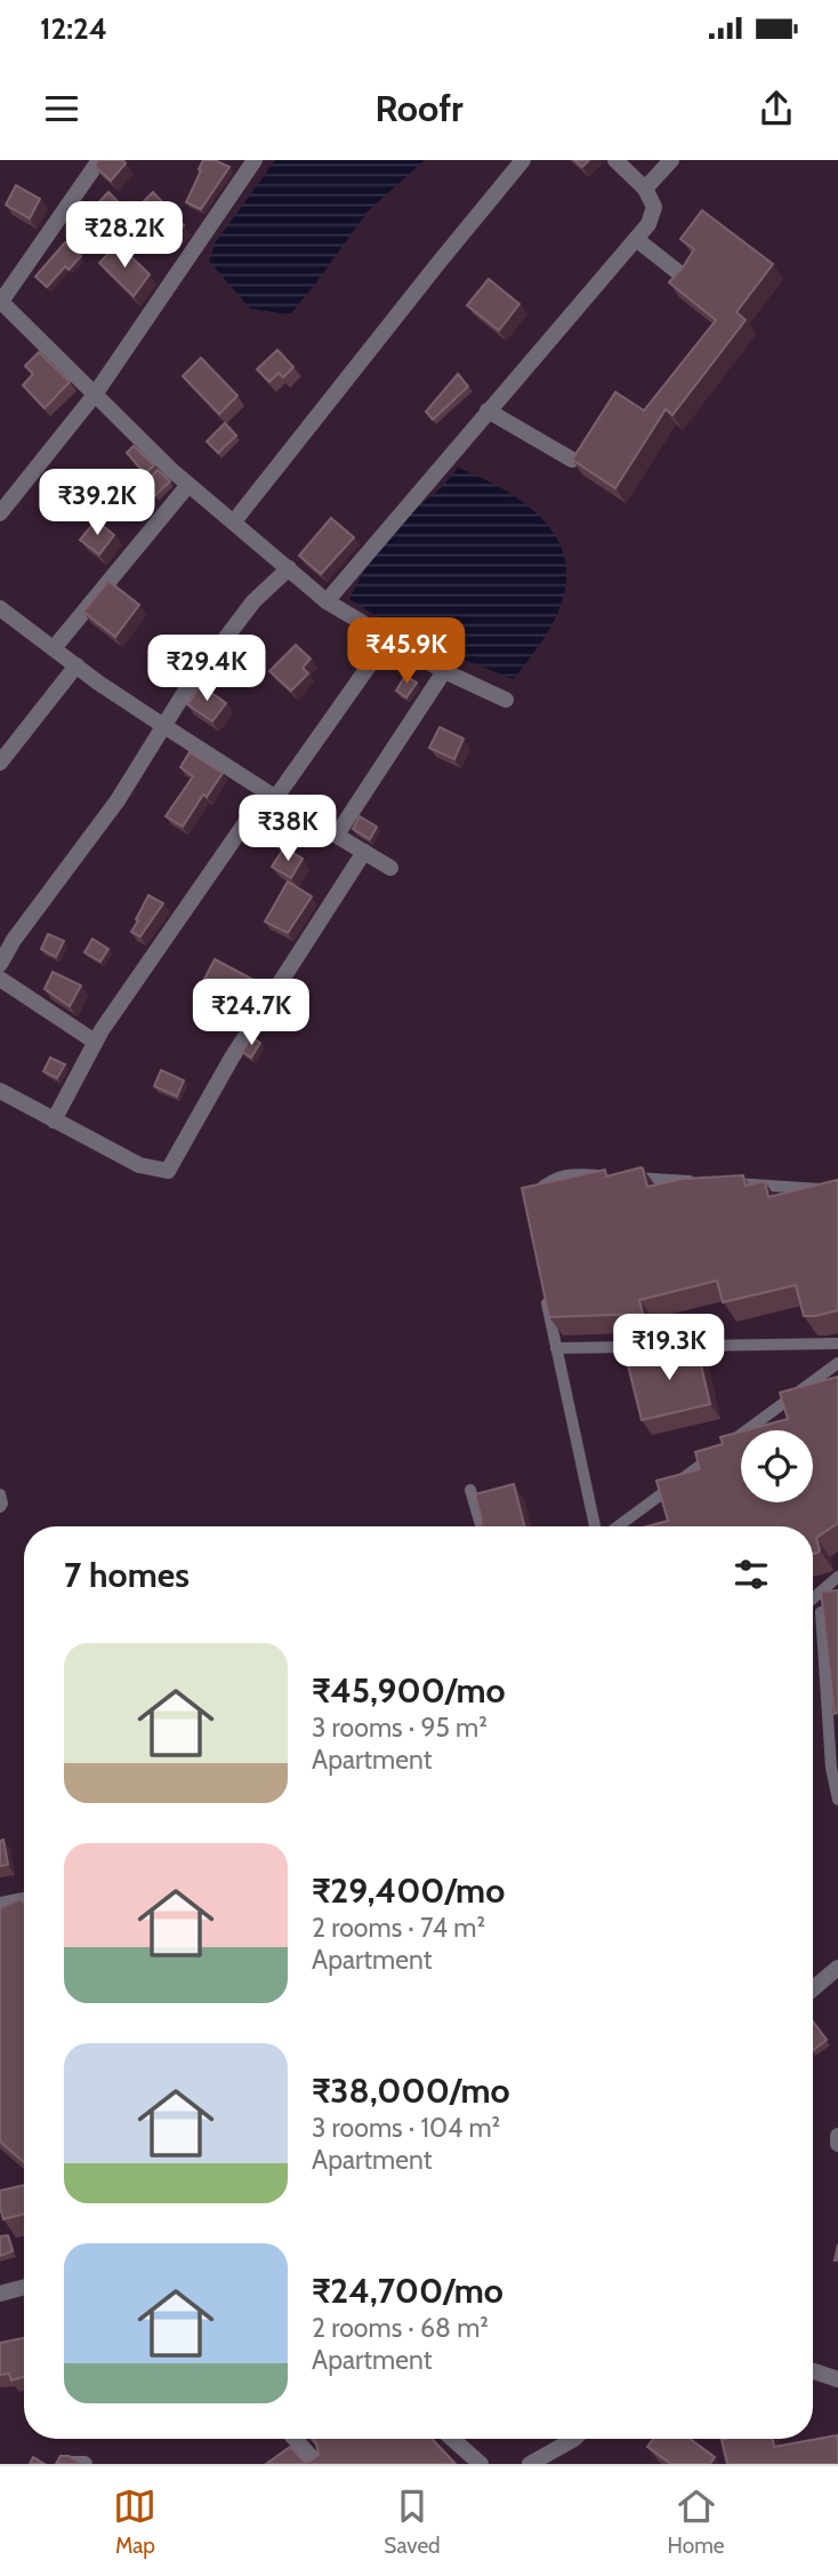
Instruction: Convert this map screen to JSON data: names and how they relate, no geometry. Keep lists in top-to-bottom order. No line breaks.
{"page":{"status":"12:24","header":"Roofr","price":["₹28.2K","₹39.2K","₹45.9K","₹29.4K","₹38K","₹24.7K","₹19.3K"],"heading":"7 homes","list":[{"name":"₹45,900/mo","note":"3 rooms · 95 m² · Apartment"},{"name":"₹29,400/mo","note":"2 rooms · 74 m² · Apartment"},{"name":"₹38,000/mo","note":"3 rooms · 104 m² · Apartment"},{"name":"₹24,700/mo","note":"2 rooms · 68 m² · Apartment"}],"tabs":["Map","Saved","Home"]}}
